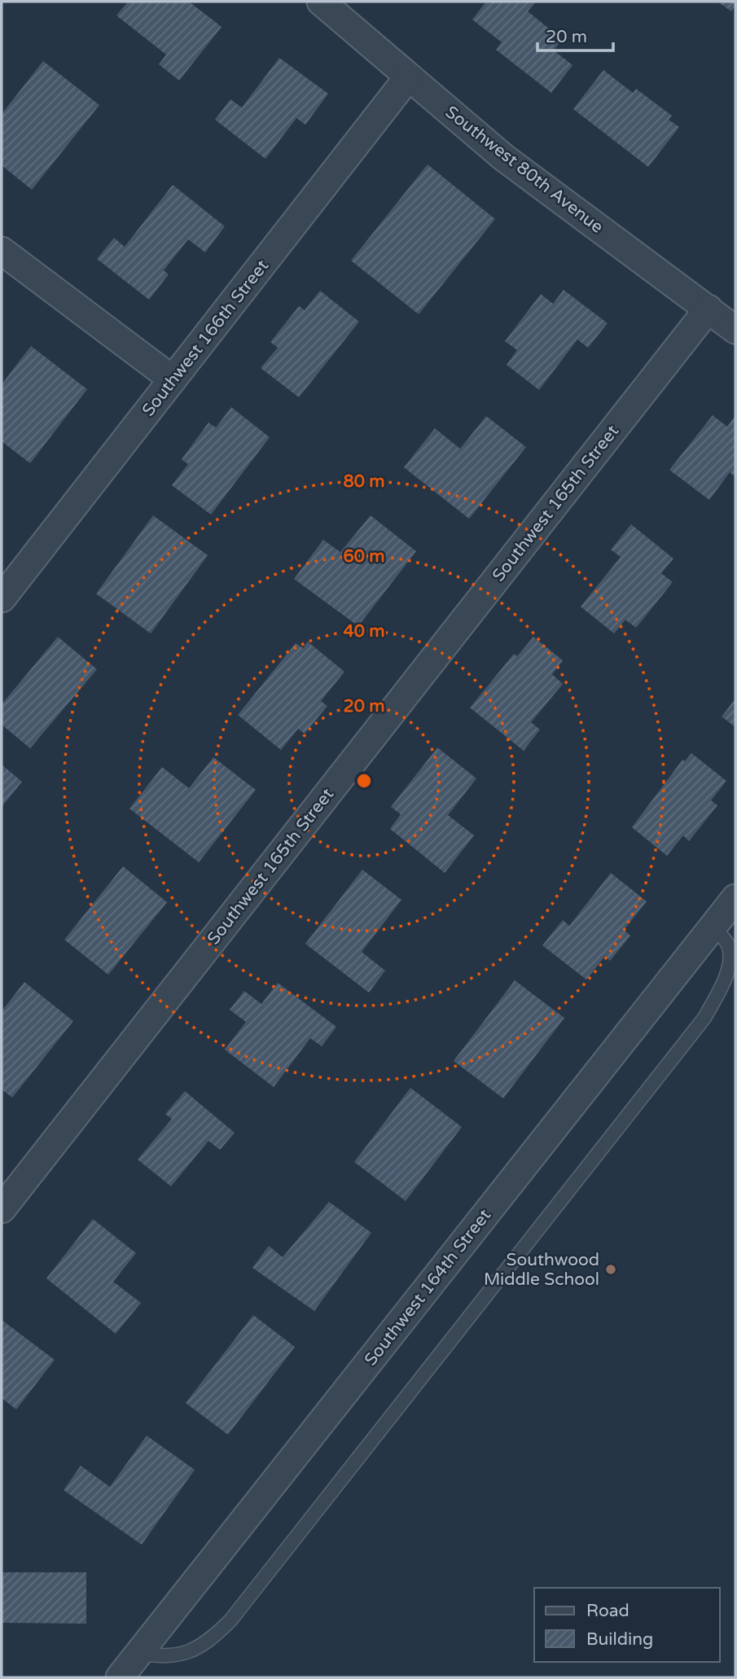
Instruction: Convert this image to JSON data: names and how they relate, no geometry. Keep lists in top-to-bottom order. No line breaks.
{"streets":{"street":["Southwest 80th Avenue","Southwest 166th Street","Southwest 165th Street","Southwest 164th Street"]},"crossings":[["Southwest 80th Avenue","Southwest 166th Street"],["Southwest 80th Avenue","Southwest 165th Street"]],"places":["Southwood Middle School"],"legend":["Road","Building"],"scale_bar":"20 m","rings":["80 m","60 m","40 m","20 m"]}
